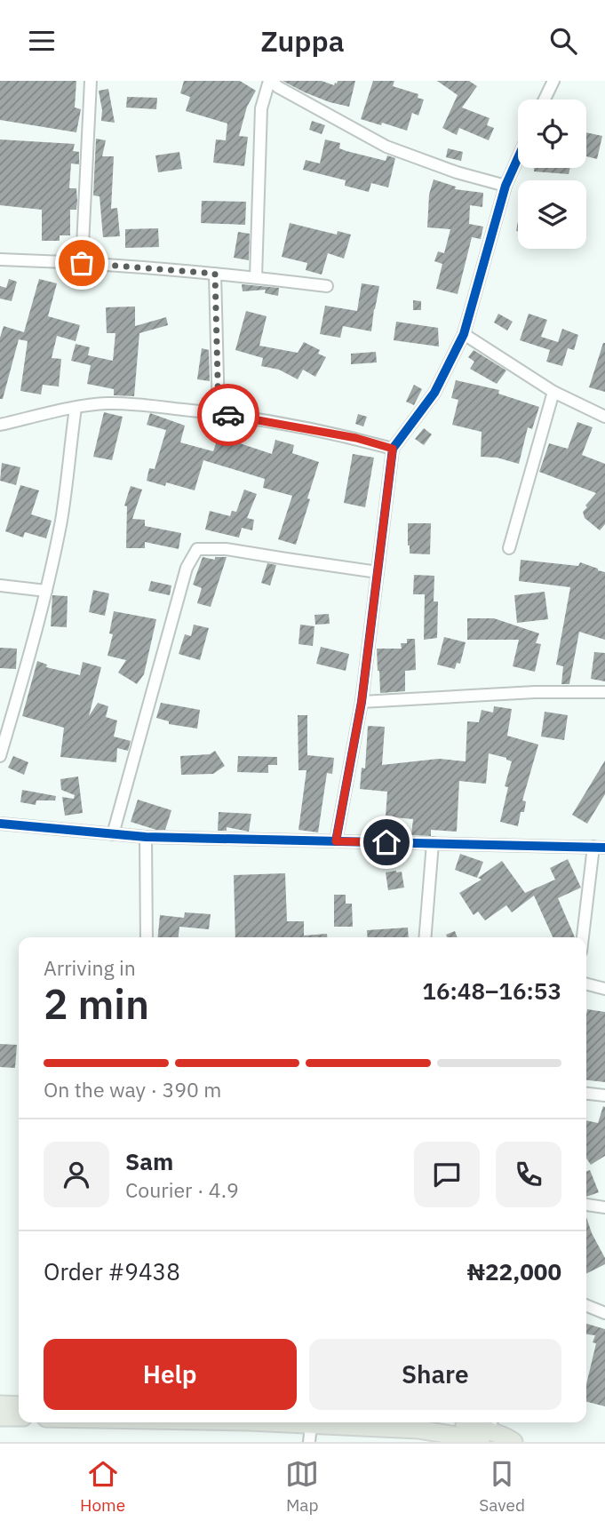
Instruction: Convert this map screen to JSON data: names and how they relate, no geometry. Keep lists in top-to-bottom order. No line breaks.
{"page":{"header":"Zuppa","heading":["2 min","Arriving in","16:48–16:53"],"panel":["Sam","Courier · 4.9","Order #9438","₦22,000"],"bar":"On the way · 390 m","buttons":["Help","Share"],"tabs":["Home","Map","Saved"]}}
